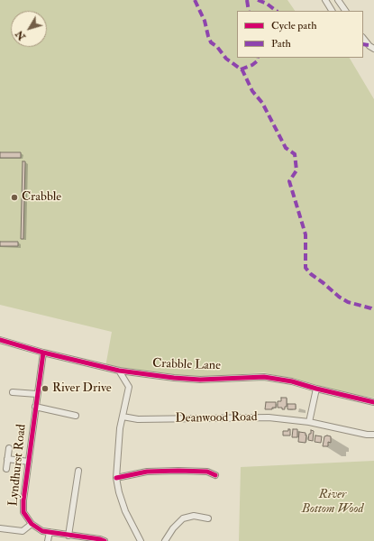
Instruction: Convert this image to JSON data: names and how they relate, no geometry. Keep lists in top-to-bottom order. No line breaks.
{"streets":{"street":["Crabble Lane","Deanwood Road","Lyndhurst Road"]},"crossings":[["Crabble Lane","Lyndhurst Road"]],"parks":["River Bottom Wood"],"places":["Crabble","River Drive"],"legend":["Cycle path","Path"],"north":"bottom left"}
